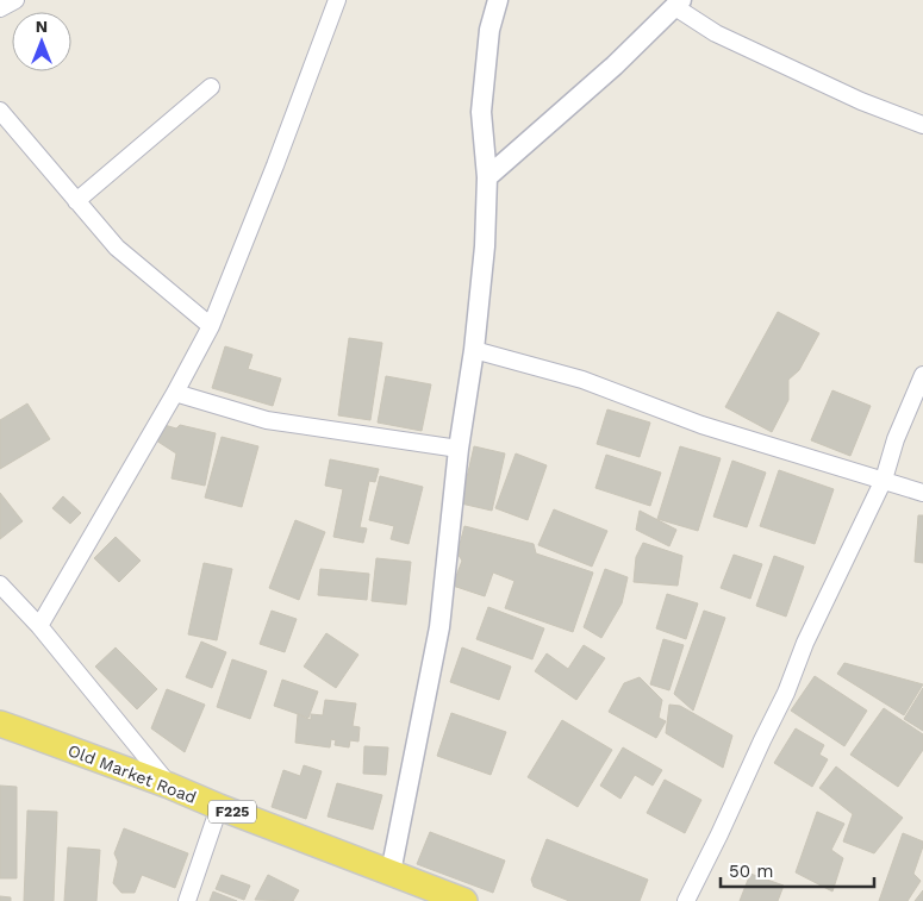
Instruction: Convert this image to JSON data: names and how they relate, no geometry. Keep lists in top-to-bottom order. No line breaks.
{"streets":{"main road":["Old Market Road","F225"]},"scale_bar":"50 m","north":"top"}
